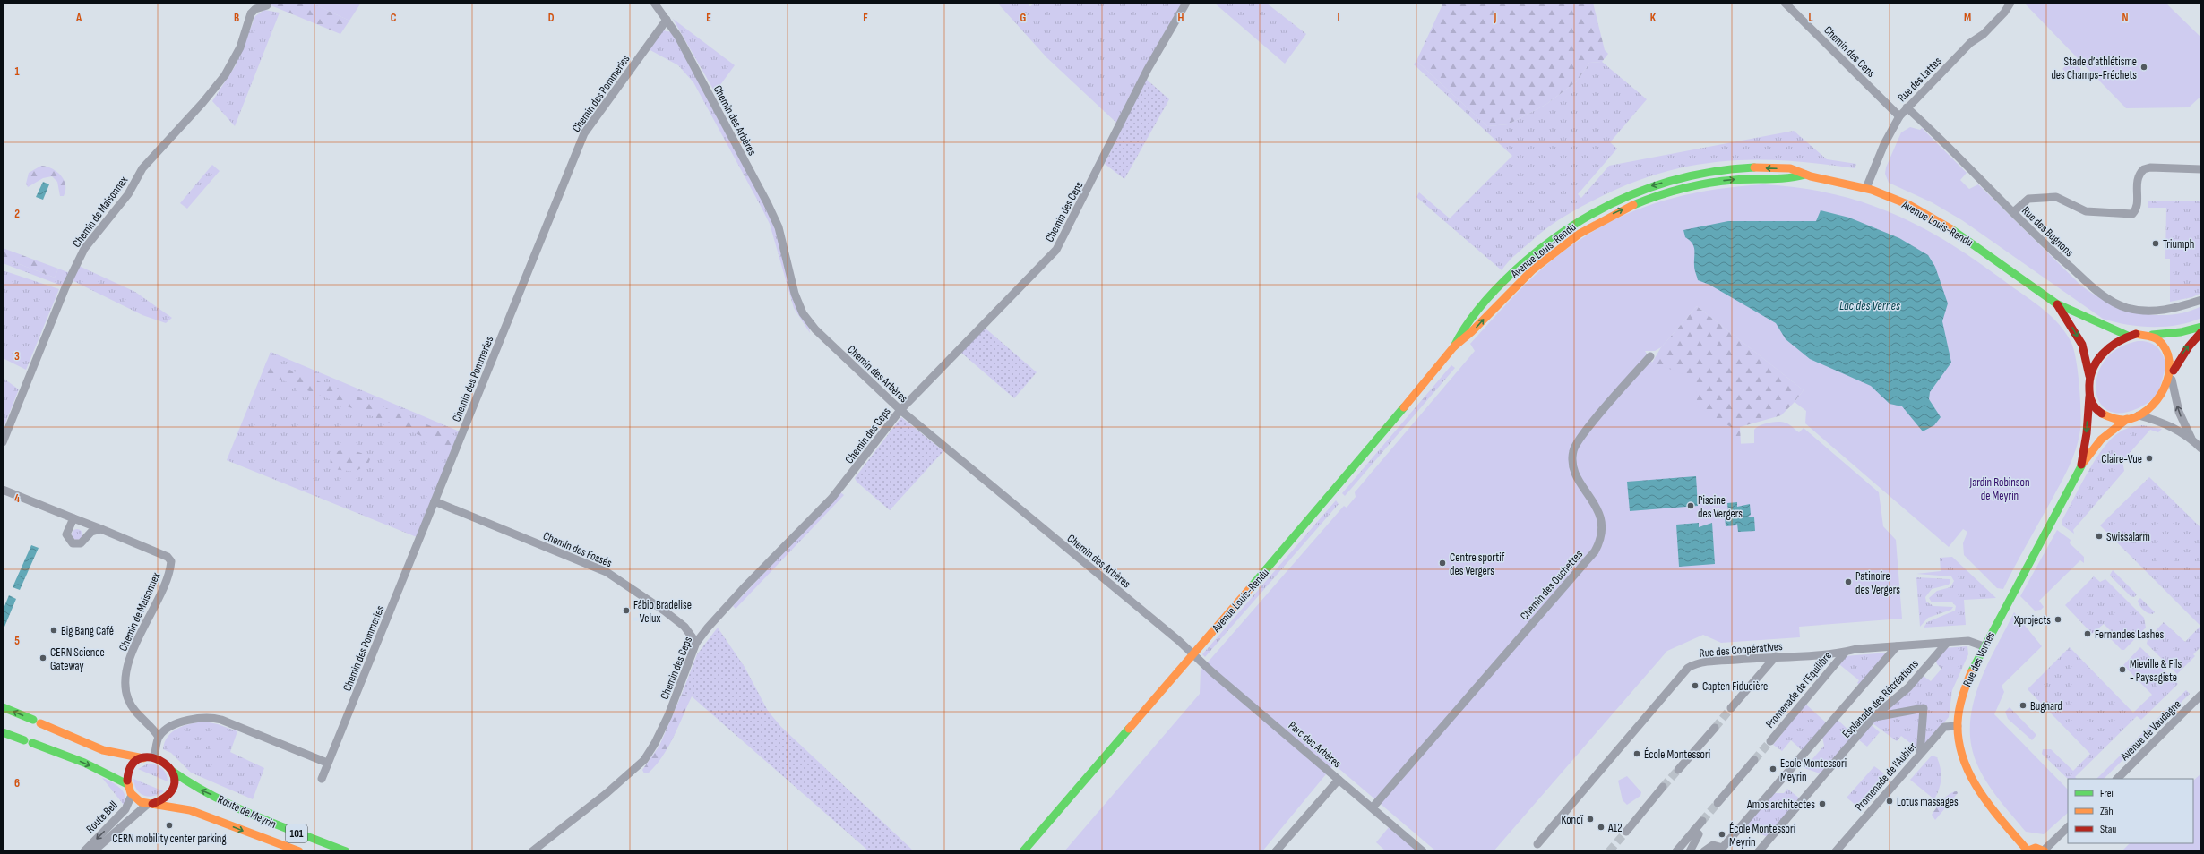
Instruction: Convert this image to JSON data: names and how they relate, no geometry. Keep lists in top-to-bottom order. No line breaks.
{"streets":{"main road":["Avenue Louis-Rendu","Rue des Vernes","Route de Meyrin","101"],"street":["Chemin des Ceps","Rue des Lattes","Chemin des Pommeries","Chemin des Arbères","Chemin de Maisonnex","Rue des Bugnons","Chemin des Fossés","Chemin des Ouchettes","Rue des Coopératives","Promenade de l'Equilibre","Esplanade des Récréations","Avenue de Vaudagne","Parc des Arbères","Promenade de l'Aubier","Route Bell"]},"crossings":[["Chemin des Ceps","Rue des Lattes"],["Chemin des Ceps","Chemin des Arbères"],["Chemin des Ceps","Chemin des Fossés"],["Rue des Lattes","Avenue Louis-Rendu"],["Rue des Lattes","Rue des Bugnons"],["Chemin des Pommeries","Chemin des Arbères"],["Chemin des Pommeries","Chemin des Fossés"],["Chemin des Arbères","Avenue Louis-Rendu"],["Chemin des Arbères","Parc des Arbères"],["Avenue Louis-Rendu","Rue des Vernes"],["Avenue Louis-Rendu","Parc des Arbères"],["Chemin des Ouchettes","Parc des Arbères"],["Rue des Coopératives","Rue des Vernes"],["Rue des Coopératives","Promenade de l'Equilibre"],["Rue des Coopératives","Esplanade des Récréations"],["Rue des Vernes","Promenade de l'Aubier"],["Route de Meyrin","Route Bell"]],"water":["Lac des Vernes"],"parks":["Jardin Robinson de Meyrin"],"places":["Stade d’athlétisme des Champs-Fréchets","Triumph","Claire-Vue","Piscine des Vergers","Swissalarm","Centre sportif des Vergers","Patinoire des Vergers","Fábio Bradelise - Velux","Xprojects","Big Bang Café","Fernandes Lashes","CERN Science Gateway","Mieville & Fils - Paysagiste","Capten Fiducière","Bugnard","École Montessori","Ecole Montessori Meyrin","Lotus massages","Amos architectes","Konoï","CERN mobility center parking","A12","École Montessori Meyrin"],"legend":["Frei","Zäh","Stau"],"grid":{"columns":["A","B","C","D","E","F","G","H","I","J","K","L","M","N"],"rows":["1","2","3","4","5","6"]}}
